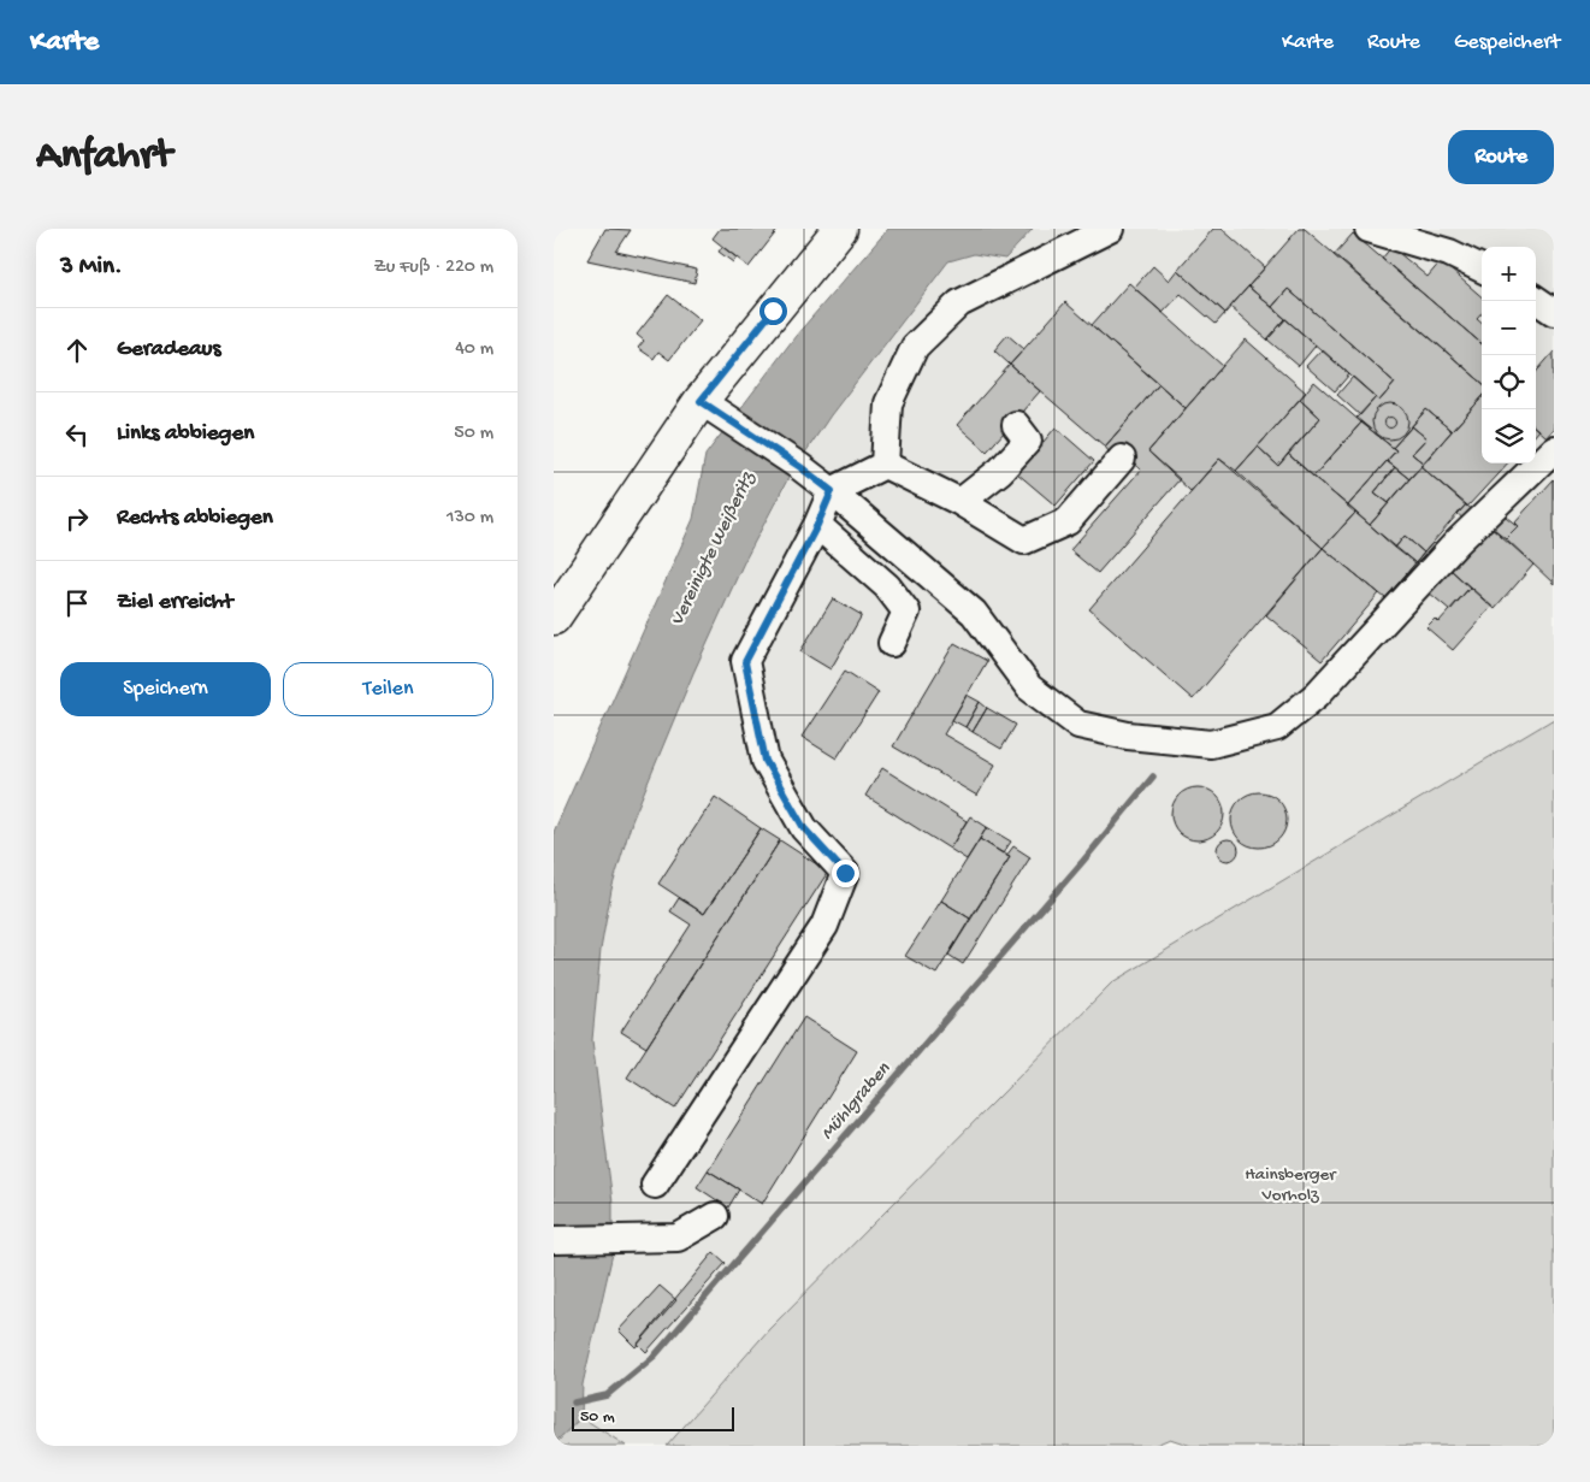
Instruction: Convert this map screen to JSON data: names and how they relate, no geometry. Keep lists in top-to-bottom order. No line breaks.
{"water":["Vereinigte Weißeritz","Mühlgraben"],"parks":["Hainsberger Vorholz"],"scale_bar":"50 m","page":{"header":"Karte","nav":["Karte","Route","Gespeichert"],"buttons":["Route",["Speichern","Teilen"]],"title":"Anfahrt","heading":["3 Min.","Zu Fuß · 220 m"],"map_buttons":["+","−"],"list":[["Geradeaus","40 m"],["Links abbiegen","50 m"],["Rechts abbiegen","130 m"],"Ziel erreicht"],"scale":"50 m"}}
